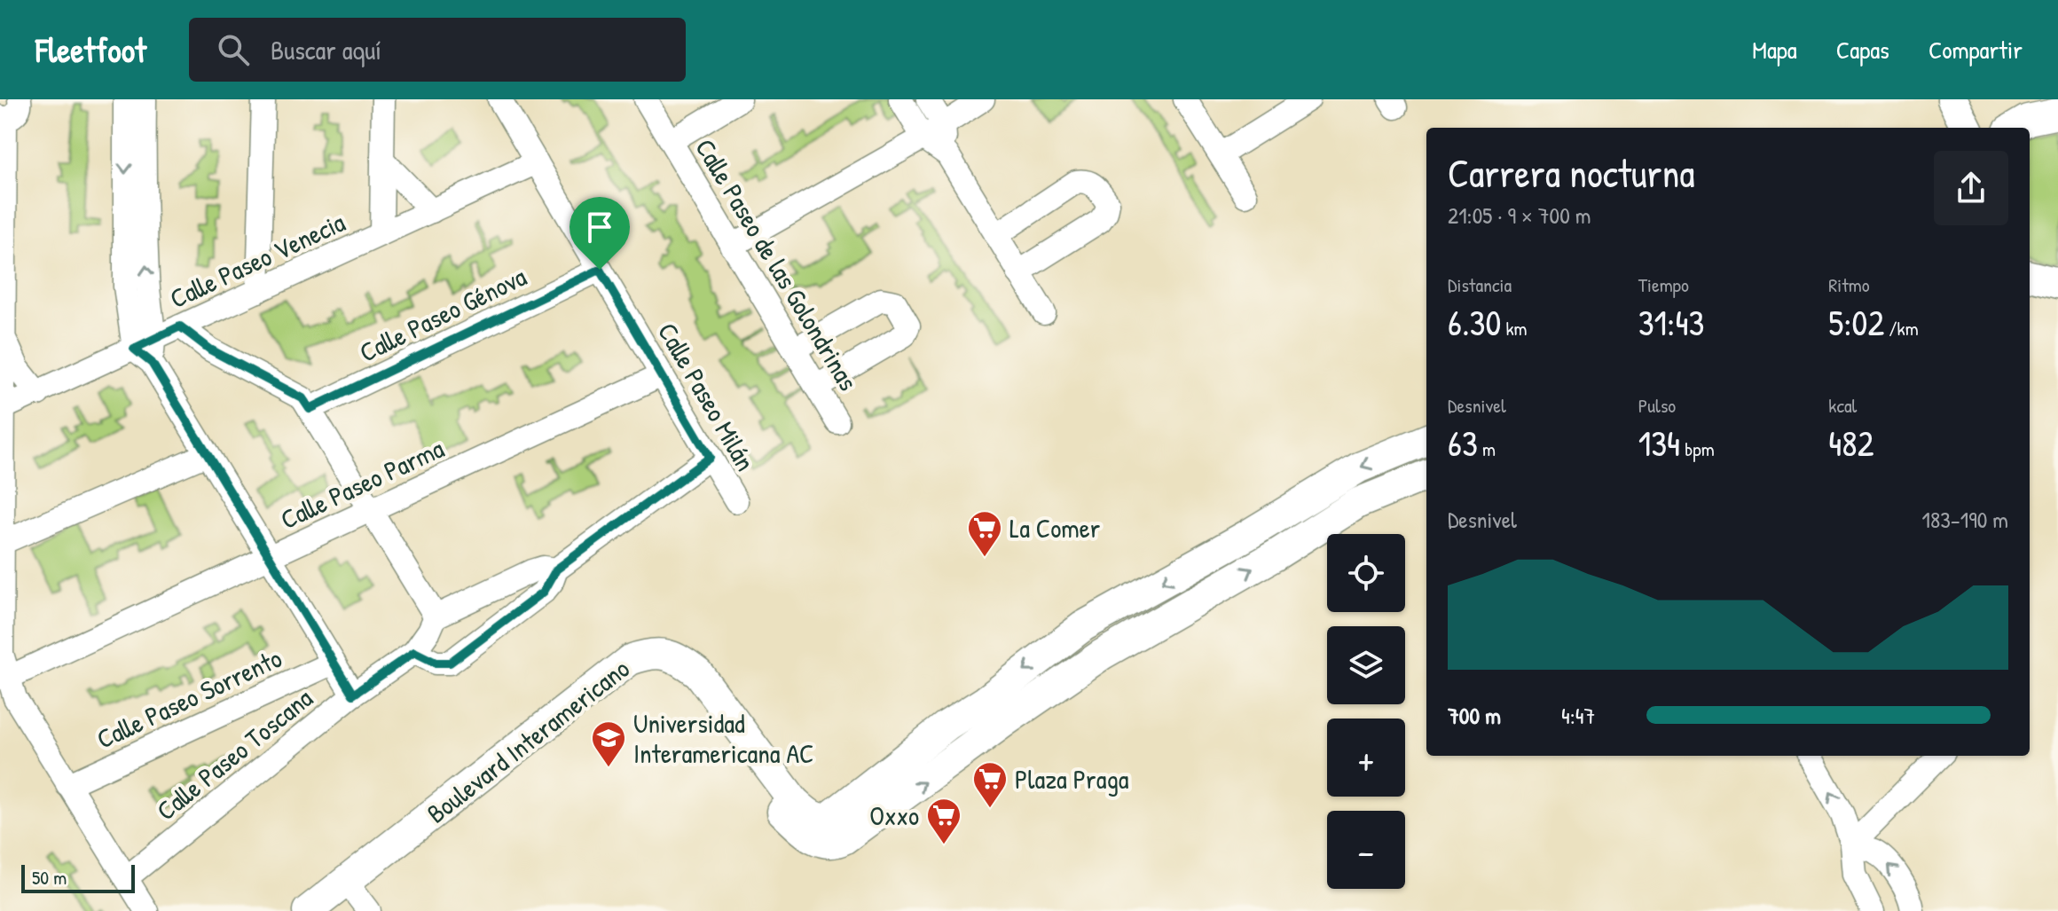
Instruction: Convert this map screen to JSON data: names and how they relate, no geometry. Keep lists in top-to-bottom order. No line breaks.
{"streets":{"main road":["Boulevard Interamericano"],"street":["Calle Paseo Venecia","Calle Paseo de las Golondrinas","Calle Paseo Génova","Calle Paseo Milán","Calle Paseo Parma","Calle Paseo Sorrento","Calle Paseo Toscana"]},"crossings":[["Calle Paseo Venecia","Calle Paseo Milán"],["Calle Paseo Génova","Calle Paseo Milán"],["Calle Paseo Milán","Calle Paseo Parma"]],"places":{"supermarket":["La Comer","Plaza Praga","Oxxo"],"school or university":["Universidad Interamericana AC"]},"scale_bar":"50 m","page":{"header":"Fleetfoot","search":"Buscar aquí","nav":["Mapa","Capas","Compartir"],"heading":["Carrera nocturna","21:05 · 9 × 700 m"],"stats":[["Distancia","6.30 km"],["Tiempo","31:43"],["Ritmo","5:02 /km"],["Desnivel","63 m"],["Pulso","134 bpm"],["kcal","482"]],"chart":["Desnivel","183–190 m"],"map_buttons":["+","−"],"list":[{"name":"700 m","note":"4:47"}],"scale":"50 m"}}
